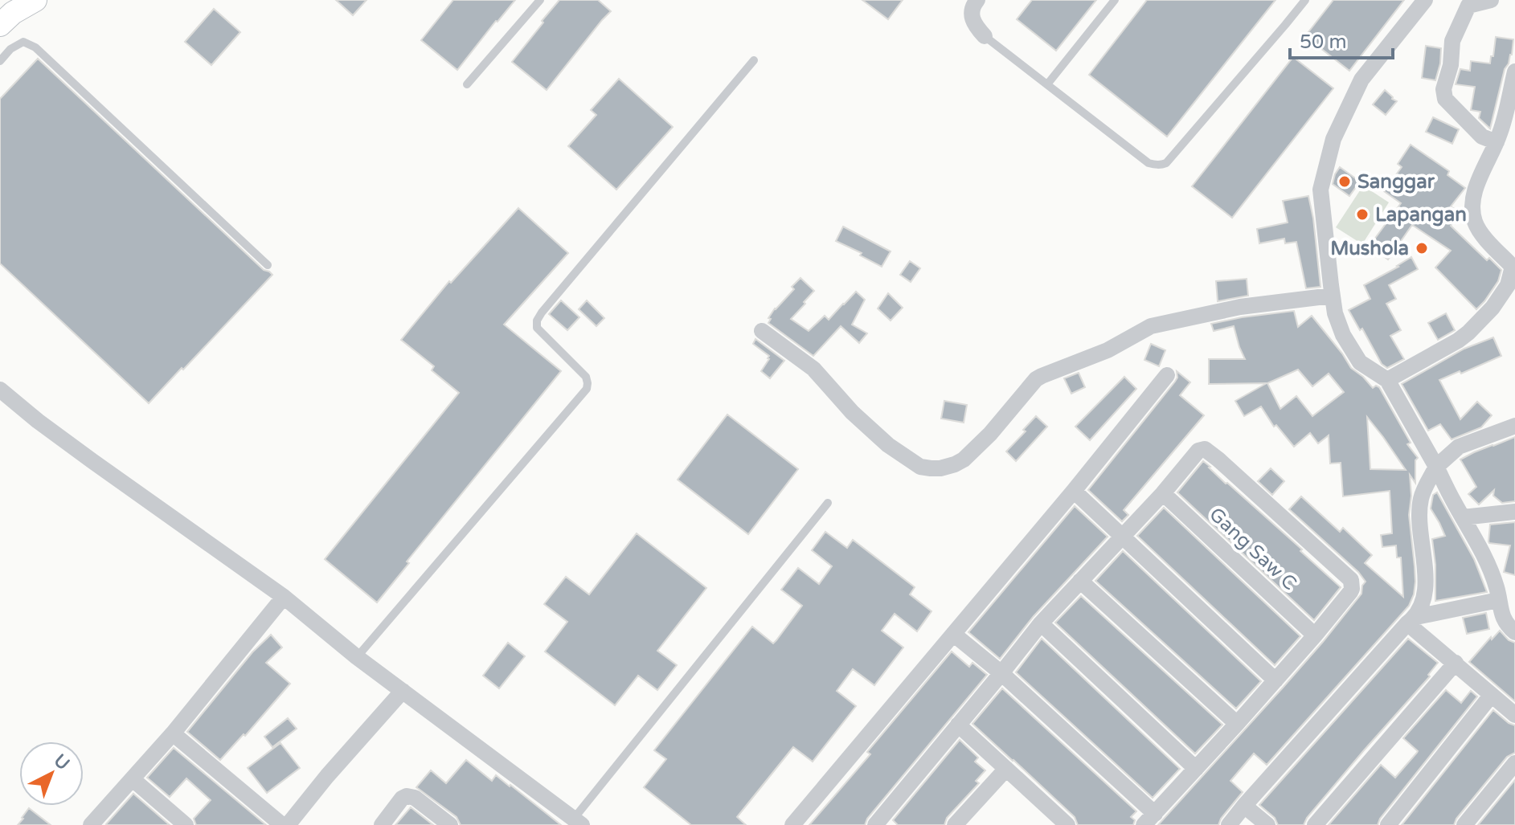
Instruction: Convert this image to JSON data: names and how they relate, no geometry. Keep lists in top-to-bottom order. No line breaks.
{"streets":{"street":["Gang Saw C"]},"places":["Sanggar","Lapangan","Mushola"],"scale_bar":"50 m","north":"top right"}
